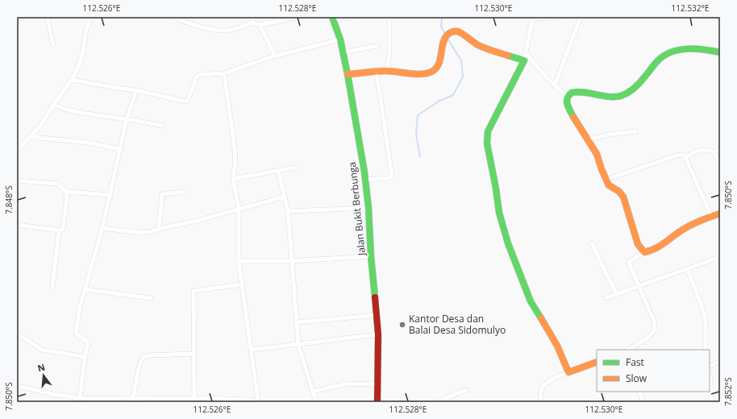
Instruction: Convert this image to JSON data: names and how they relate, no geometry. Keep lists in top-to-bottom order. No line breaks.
{"streets":{"street":["Jalan Bukit Berbunga"]},"places":["Kantor Desa dan Balai Desa Sidomulyo"],"legend":["Fast","Slow"],"north":"top","coordinates":["112.526°E","112.528°E","112.530°E","112.532°E","7.850°S","7.848°S","7.852°S"]}
